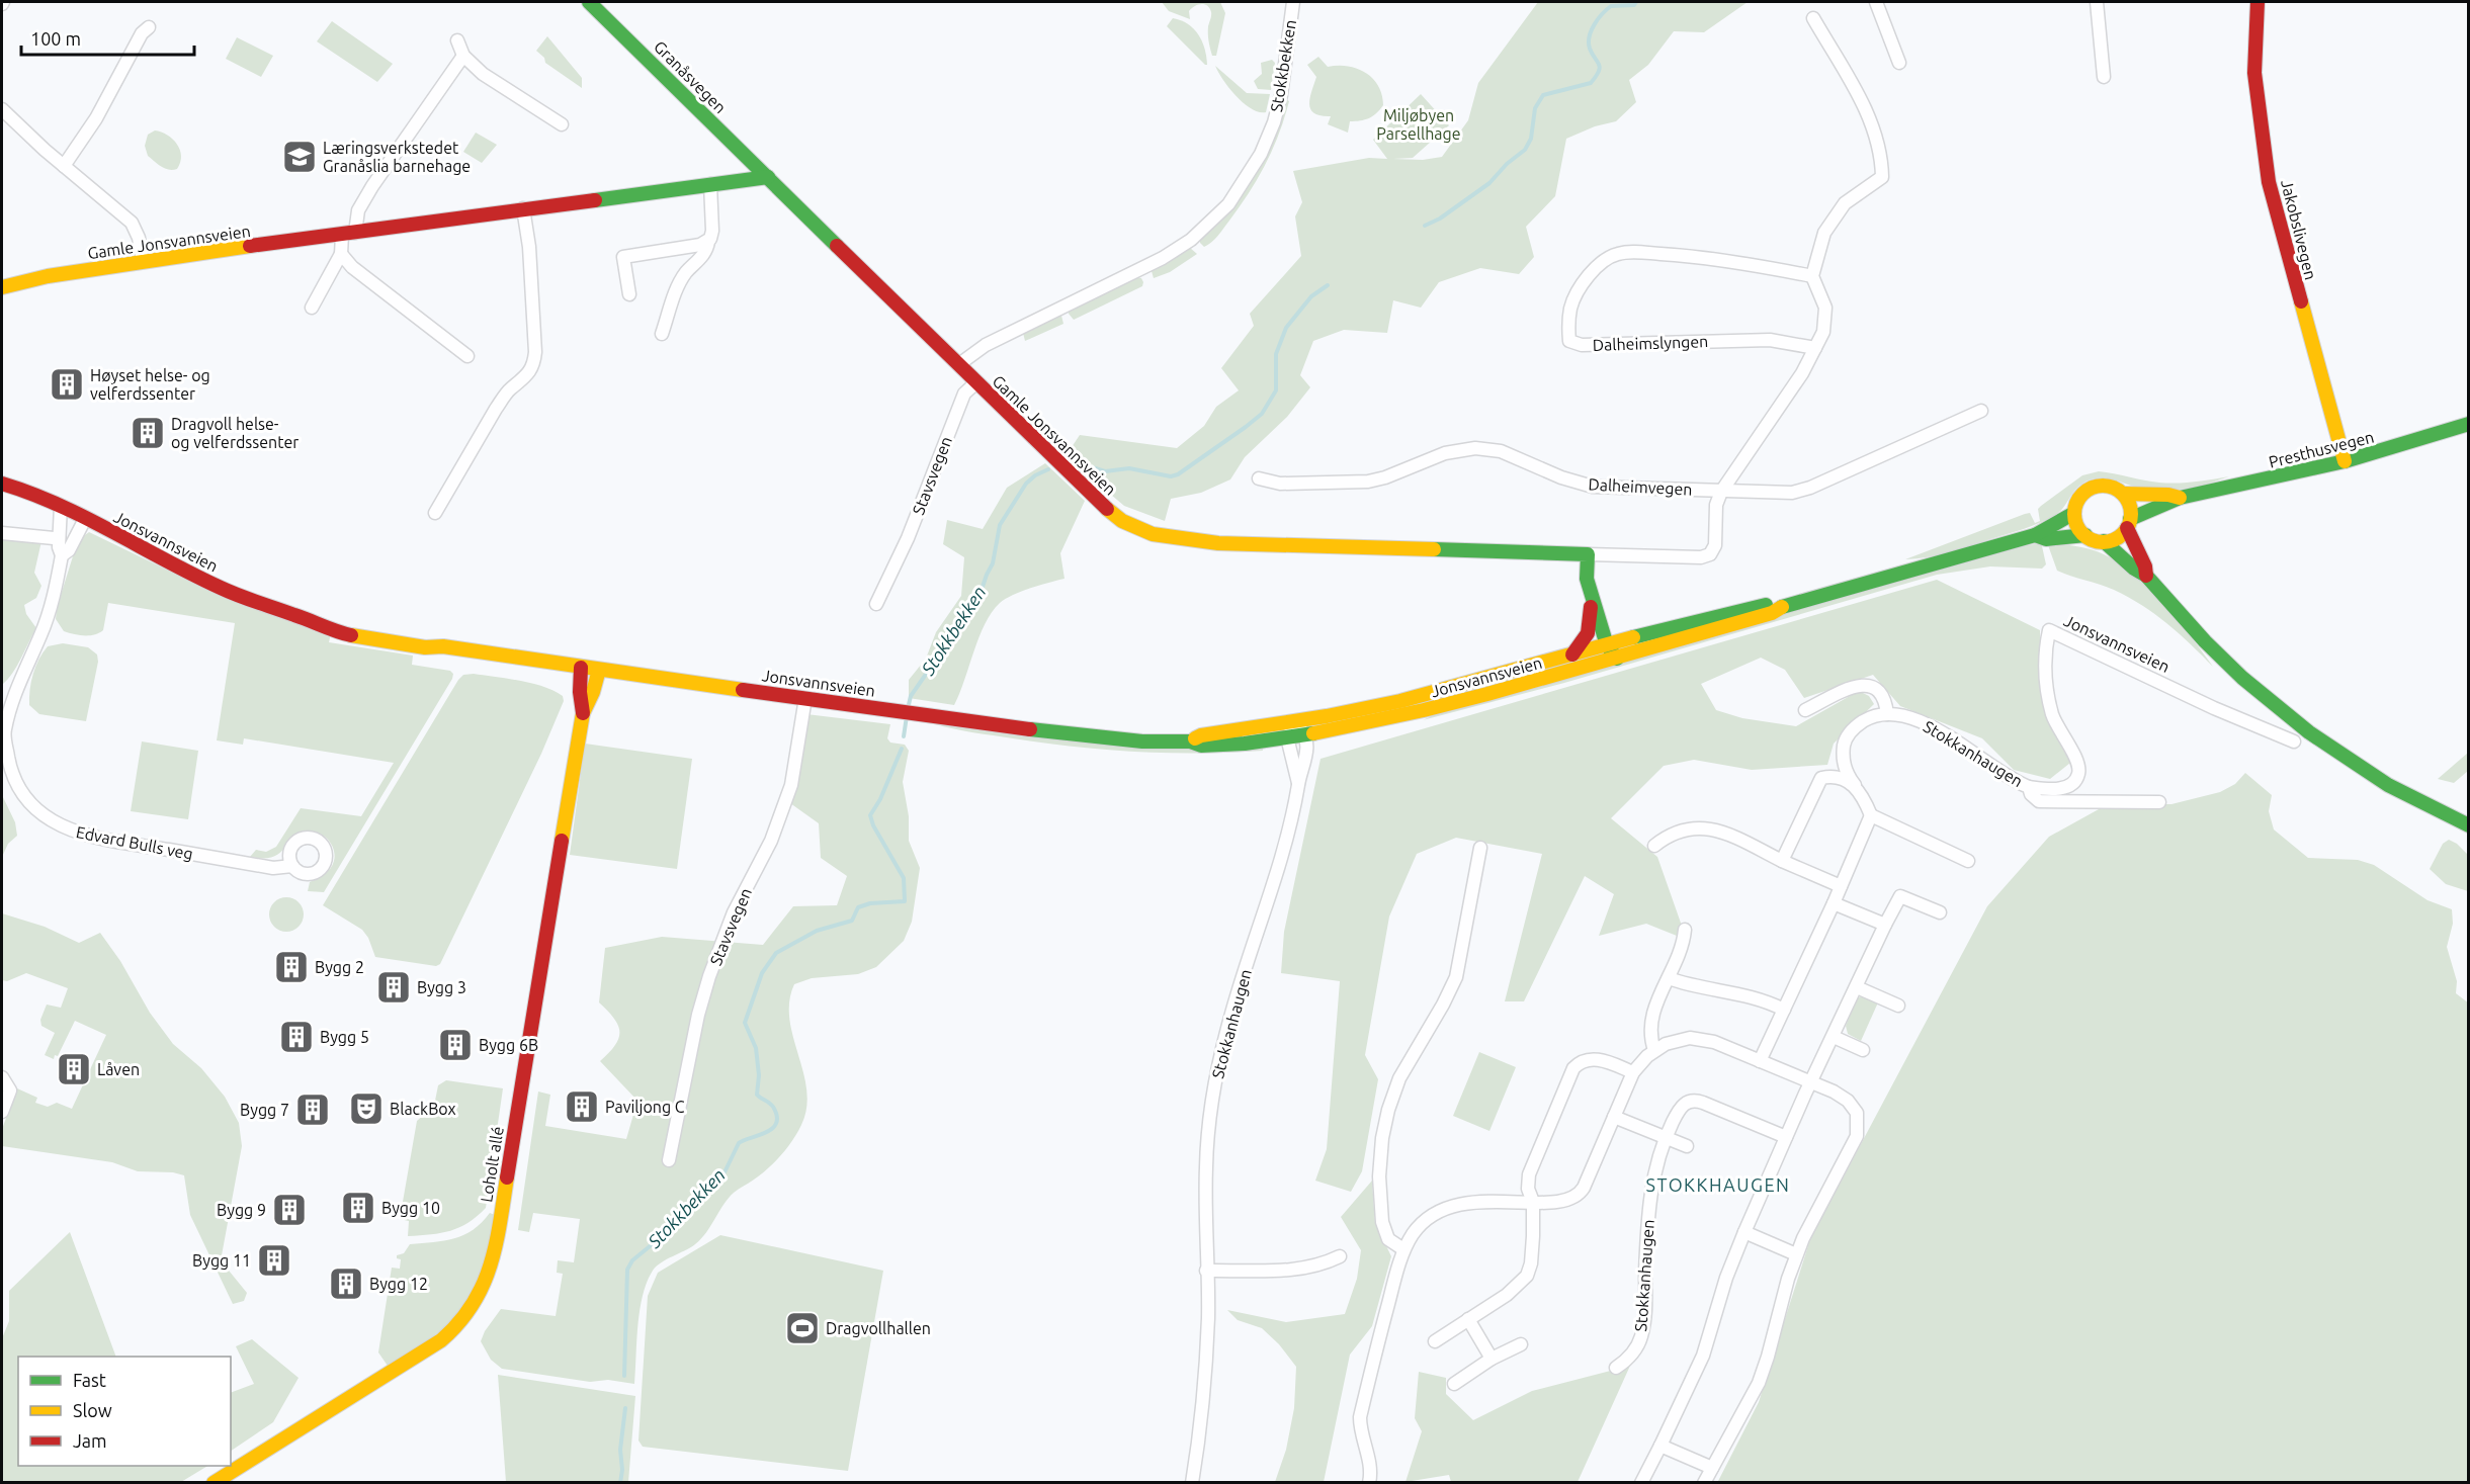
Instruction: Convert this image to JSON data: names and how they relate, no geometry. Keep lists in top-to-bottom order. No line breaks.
{"streets":{"street":["Stokkbekken","Granåsvegen","Jakobslivegen","Gamle Jonsvannsveien","Dalheimslyngen","Presthusvegen","Stavsvegen","Dalheimvegen","Jonsvannsveien","Stokkanhaugen","Edvard Bulls veg","Loholt allé"]},"crossings":[["Stokkbekken","Gamle Jonsvannsveien"],["Granåsvegen","Gamle Jonsvannsveien"],["Jakobslivegen","Presthusvegen"],["Gamle Jonsvannsveien","Stavsvegen"],["Presthusvegen","Jonsvannsveien"],["Stavsvegen","Jonsvannsveien"],["Jonsvannsveien","Stokkanhaugen"],["Jonsvannsveien","Edvard Bulls veg"],["Jonsvannsveien","Loholt allé"]],"districts":["STOKKHAUGEN"],"water":["Stokkbekken"],"parks":["Miljøbyen Parsellhage"],"places":{"school or university":["Læringsverkstedet Granåslia barnehage"],"building":["Høyset helse- og velferdssenter","Dragvoll helse- og velferdssenter","Bygg 2","Bygg 3","Bygg 5","Bygg 6B","Låven","Paviljong C","Bygg 7","Bygg 10","Bygg 9","Bygg 11","Bygg 12"],"theatre":["BlackBox"],"sports":["Dragvollhallen"]},"legend":["Fast","Slow","Jam"],"scale_bar":"100 m"}
